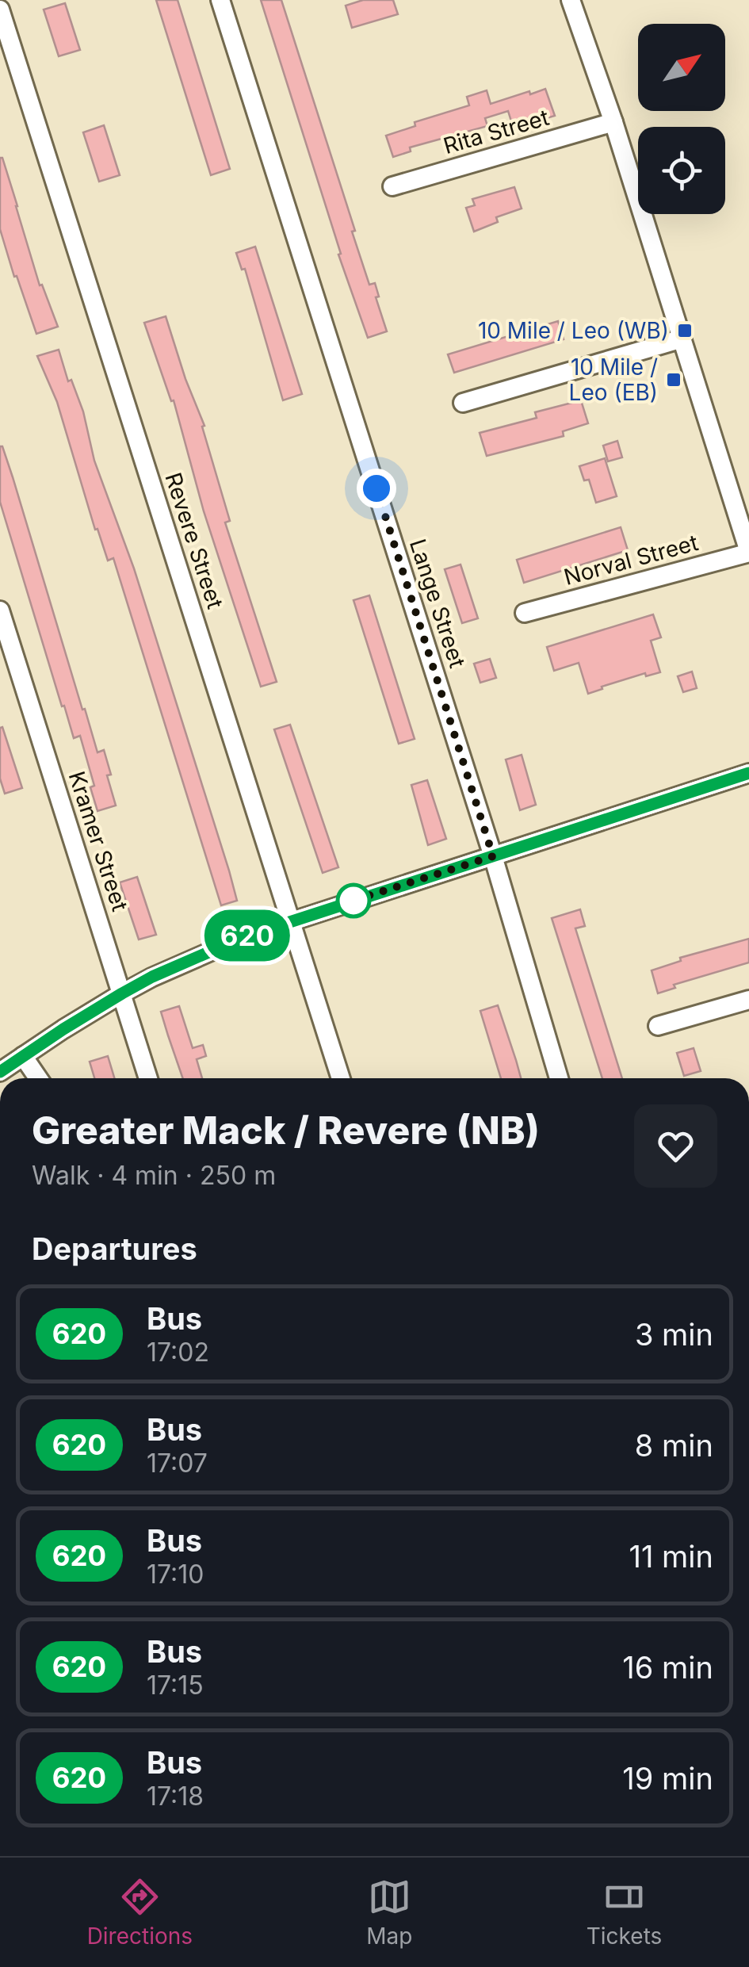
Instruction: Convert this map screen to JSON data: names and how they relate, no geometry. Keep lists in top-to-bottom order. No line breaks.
{"streets":{"street":["Rita Street","Revere Street","Norval Street","Lange Street","Kramer Street"]},"places":{"transit":["10 Mile / Leo (WB)","10 Mile / Leo (EB)"]},"lines":["bus line 620"],"north":"top right","page":{"on_map":"620","heading":[["Greater Mack / Revere (NB)","Walk · 4 min · 250 m"],"Departures"],"list":[{"mark":"620","name":"Bus","note":"17:02","value":"3 min"},{"mark":"620","name":"Bus","note":"17:07","value":"8 min"},{"mark":"620","name":"Bus","note":"17:10","value":"11 min"},{"mark":"620","name":"Bus","note":"17:15","value":"16 min"},{"mark":"620","name":"Bus","note":"17:18","value":"19 min"}],"tabs":["Directions","Map","Tickets"]}}
